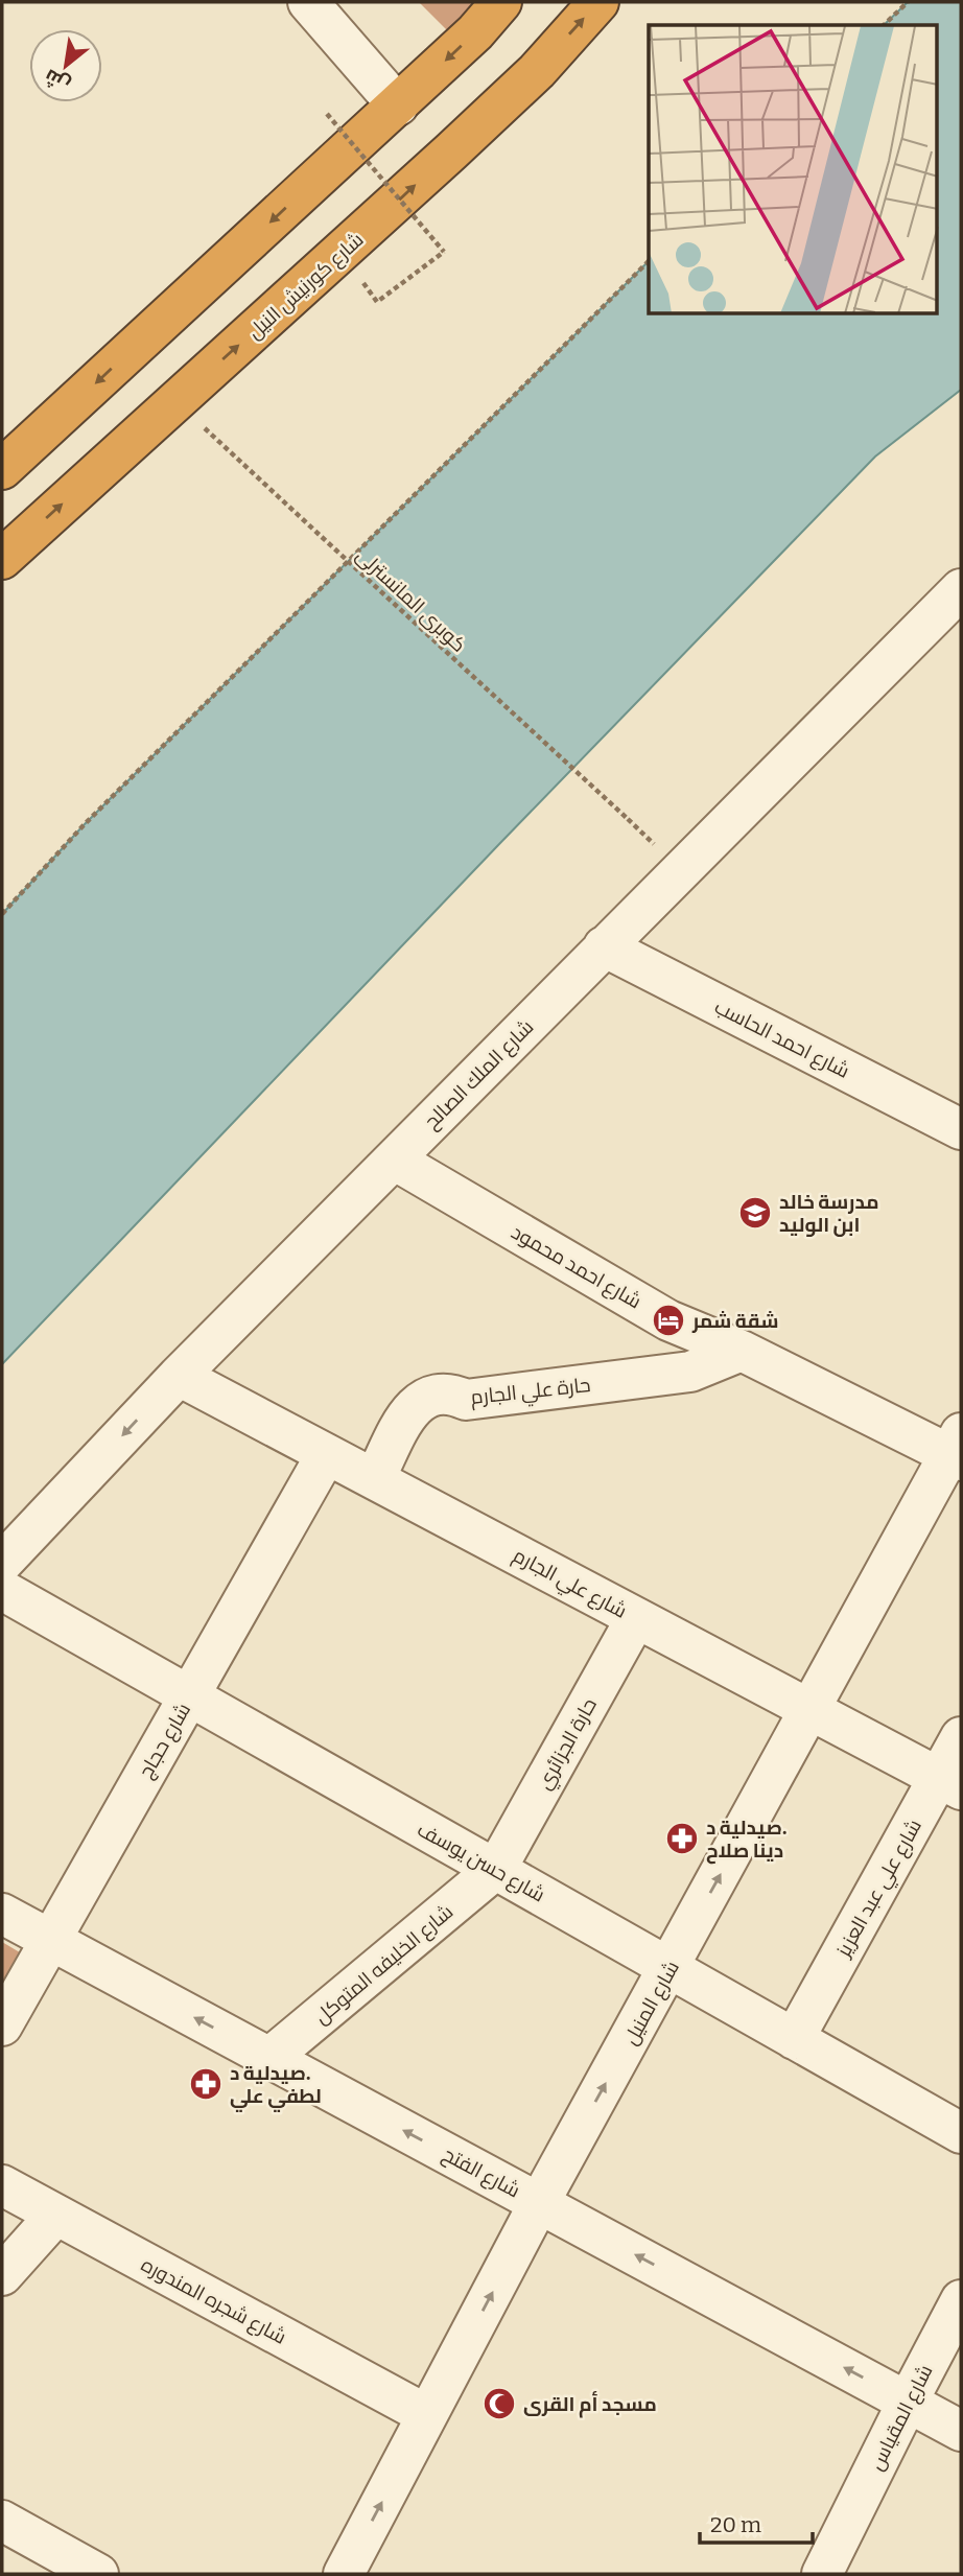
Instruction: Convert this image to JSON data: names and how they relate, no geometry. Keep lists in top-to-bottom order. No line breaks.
{"streets":{"highway":["شارع كورنيش النيل"],"street":["شارع احمد الحاسب","شارع الملك الصالح","شارع احمد محمود","حارة علي الجارم","شارع علي الجارم","شارع حجاج","حارة الجزائري","شارع حسن يوسف","شارع علي عبد العزيز","شارع الخليفه المتوكل","شارع المنيل","شارع الفتح","شارع شجره المندوره","شارع المقياس"],"path":["كوبرى المانسترلى"]},"crossings":[["شارع كورنيش النيل","كوبرى المانسترلى"],["شارع احمد الحاسب","شارع الملك الصالح"],["شارع الملك الصالح","شارع احمد محمود"],["شارع الملك الصالح","شارع علي الجارم"],["شارع احمد محمود","حارة علي الجارم"],["شارع احمد محمود","شارع المنيل"],["حارة علي الجارم","شارع علي الجارم"],["شارع علي الجارم","شارع حجاج"],["شارع علي الجارم","حارة الجزائري"],["شارع علي الجارم","شارع علي عبد العزيز"],["شارع علي الجارم","شارع المنيل"],["شارع حجاج","شارع حسن يوسف"],["شارع حجاج","شارع الفتح"],["حارة الجزائري","شارع حسن يوسف"],["حارة الجزائري","شارع الخليفه المتوكل"],["شارع حسن يوسف","شارع علي عبد العزيز"],["شارع حسن يوسف","شارع الخليفه المتوكل"],["شارع حسن يوسف","شارع المنيل"],["شارع الخليفه المتوكل","شارع الفتح"],["شارع المنيل","شارع الفتح"],["شارع المنيل","شارع شجره المندوره"],["شارع الفتح","شارع المقياس"]],"one_way":["شارع المنيل","شارع الفتح"],"places":{"school or university":["مدرسة خالد ابن الوليد"],"hotel":["شقة شمر"],"pharmacy":["صيدلية د. دينا صلاح","صيدلية د. لطفي علي"],"mosque":["مسجد أم القرى"]},"scale_bar":"20 m","north":"bottom left"}
